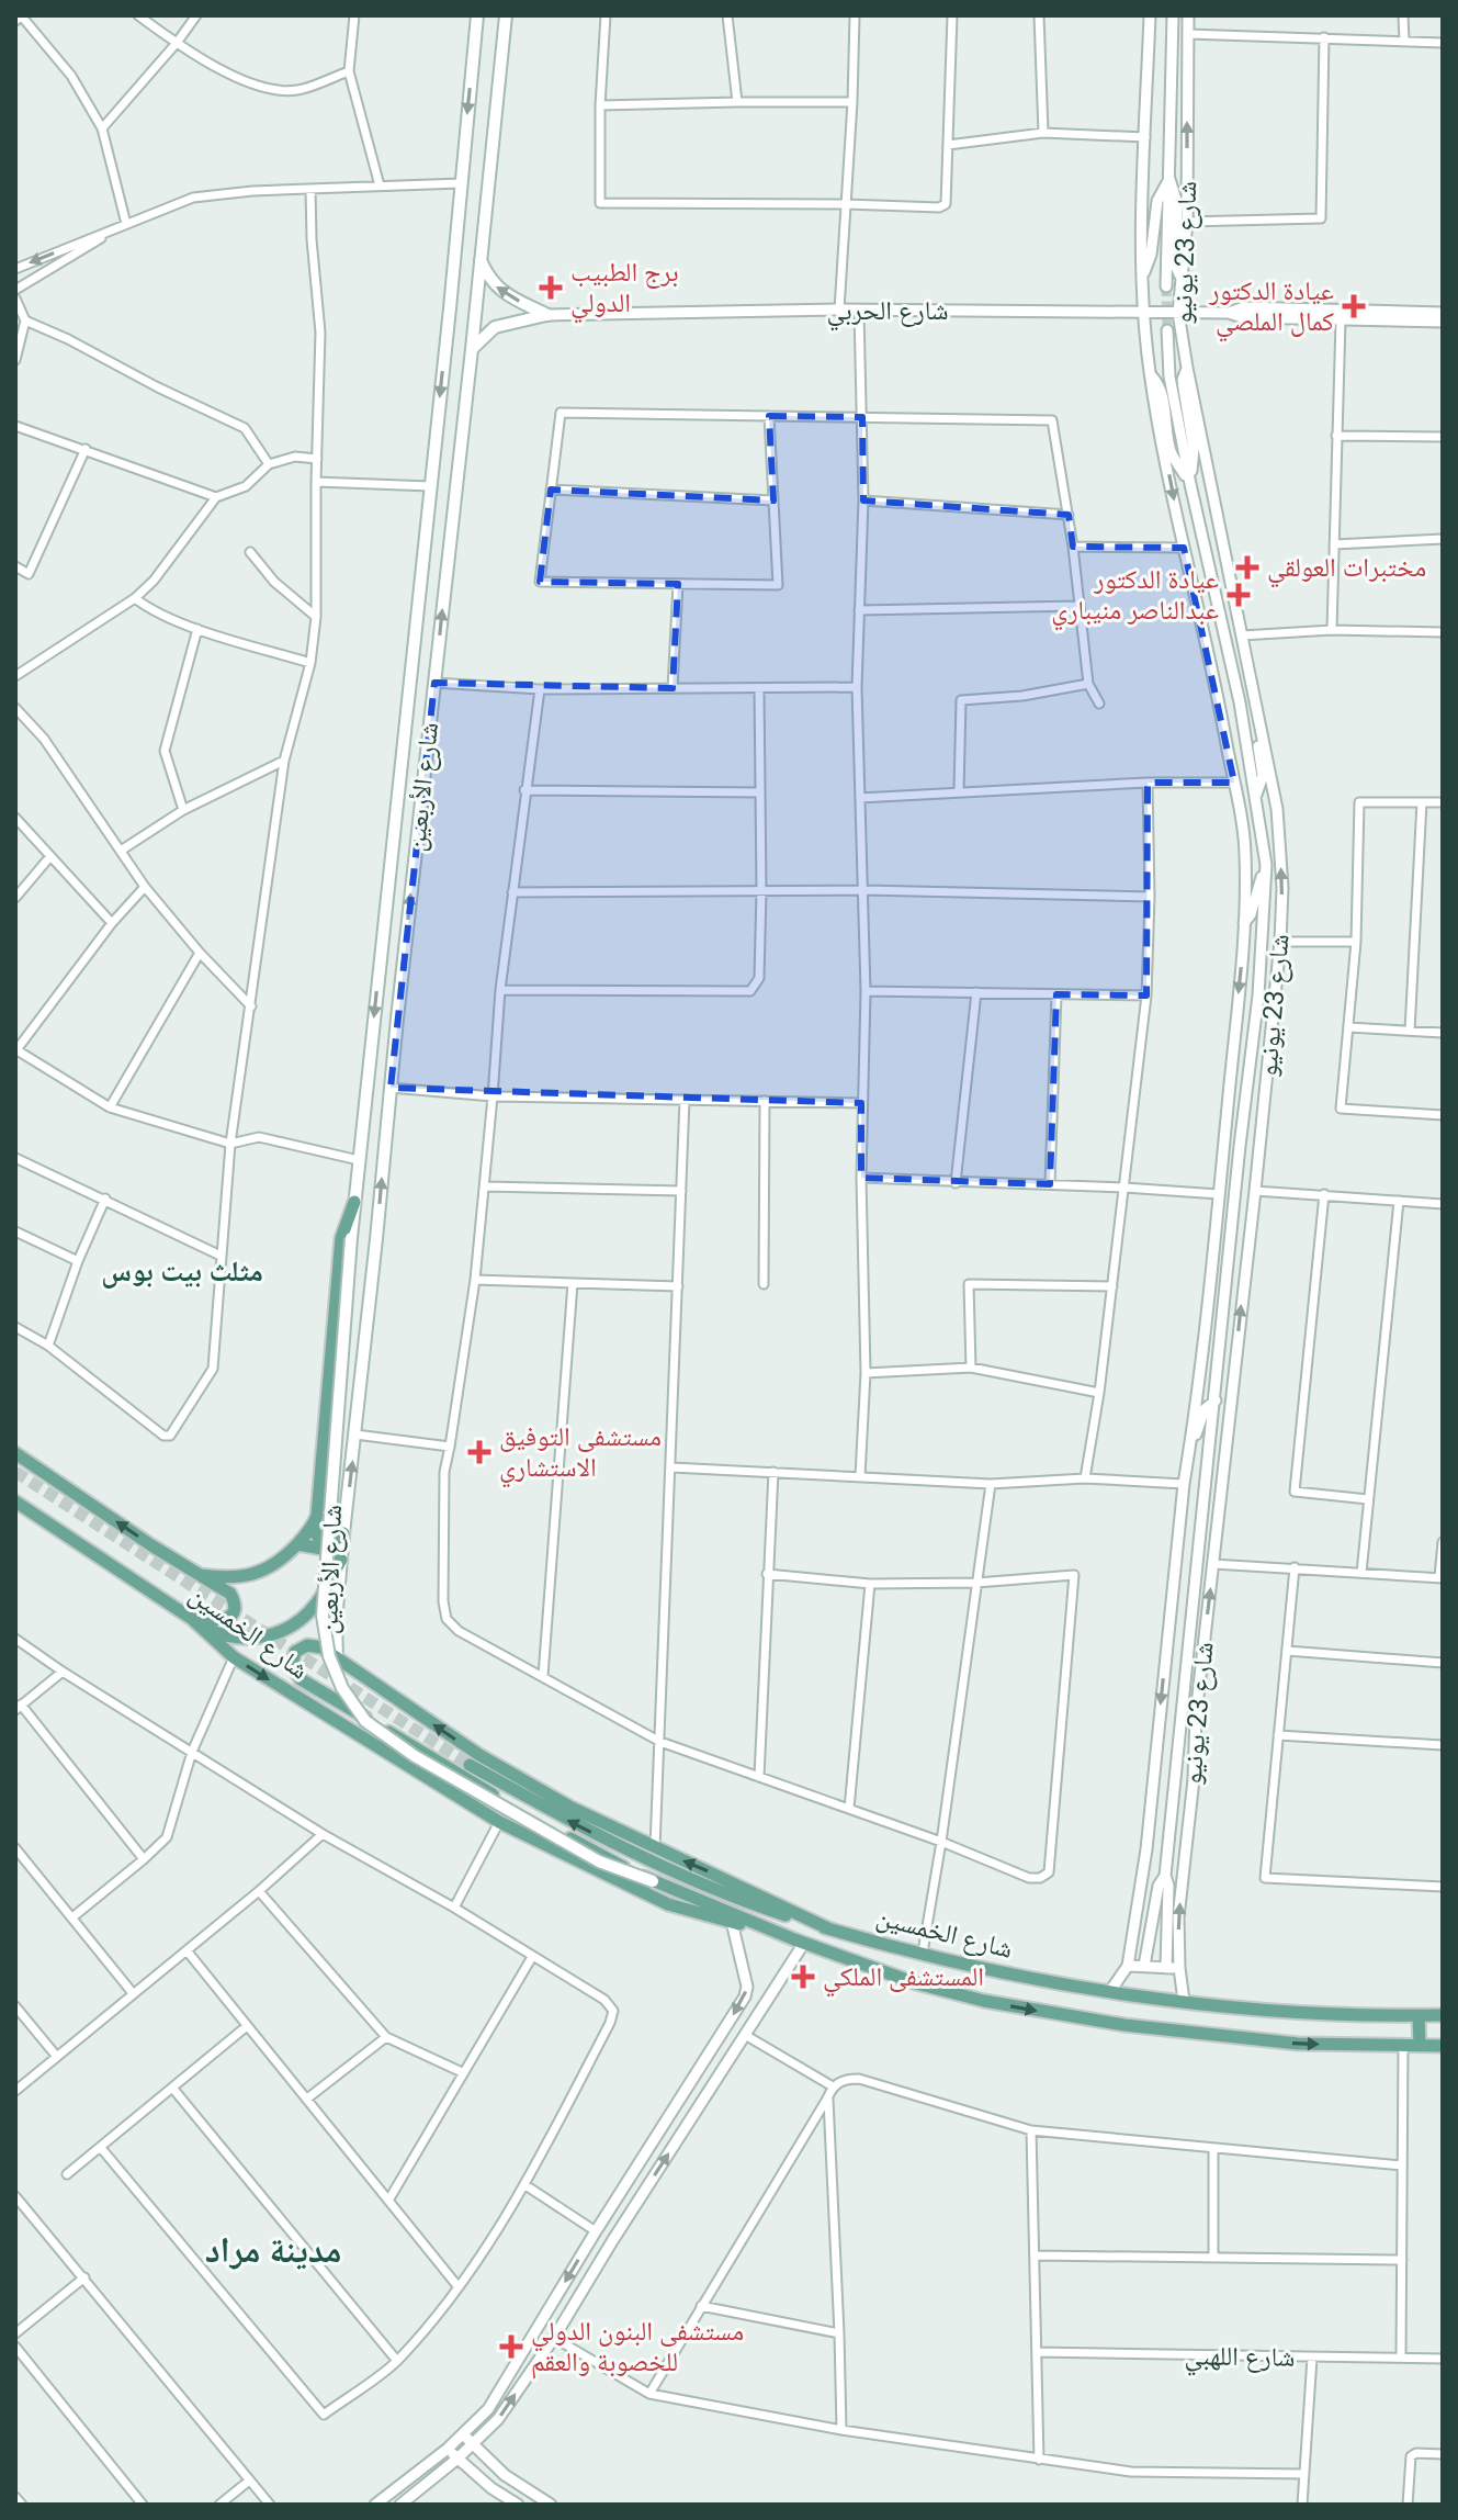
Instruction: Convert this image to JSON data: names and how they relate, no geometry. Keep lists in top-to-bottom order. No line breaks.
{"streets":{"main road":["شارع الأربعين","شارع الخمسين"],"street":["شارع 23 يونيو","شارع الحربي","شارع اللهبي"]},"crossings":[["شارع 23 يونيو","شارع الحربي"],["شارع 23 يونيو","شارع الخمسين"],["شارع الأربعين","شارع الخمسين"]],"districts":["مثلث بيت بوس","مدينة مراد"],"places":{"health":["برج الطبيب الدولي","عيادة الدكتور كمال الملصي","مختبرات العولقي","عيادة الدكتور عبدالناصر منيباري","مستشفى التوفيق الاستشاري","المستشفى الملكي","مستشفى البنون الدولي للخصوبة والعقم"]}}
